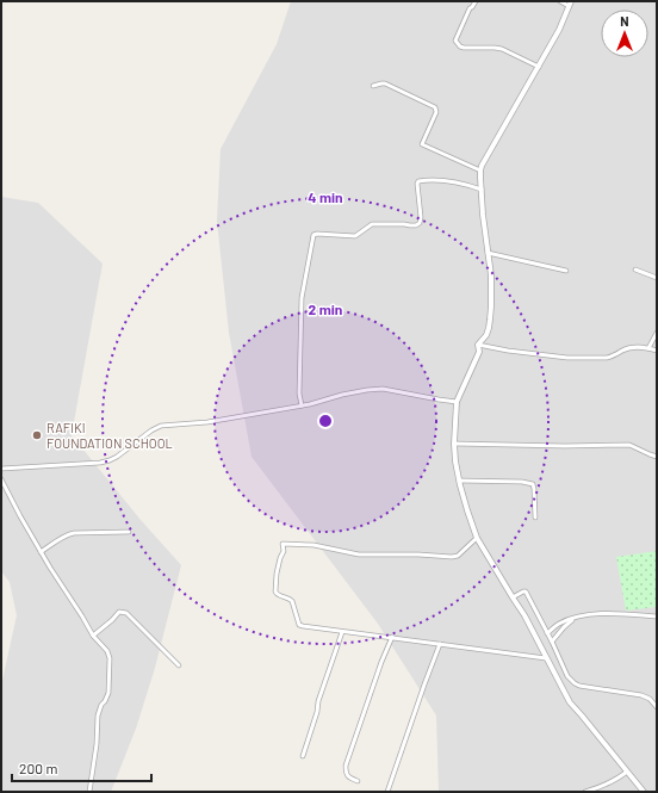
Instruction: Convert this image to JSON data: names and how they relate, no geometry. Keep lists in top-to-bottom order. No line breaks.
{"places":["RAFIKI FOUNDATION SCHOOL"],"scale_bar":"200 m","north":"top","rings":["4 min","2 min"]}
